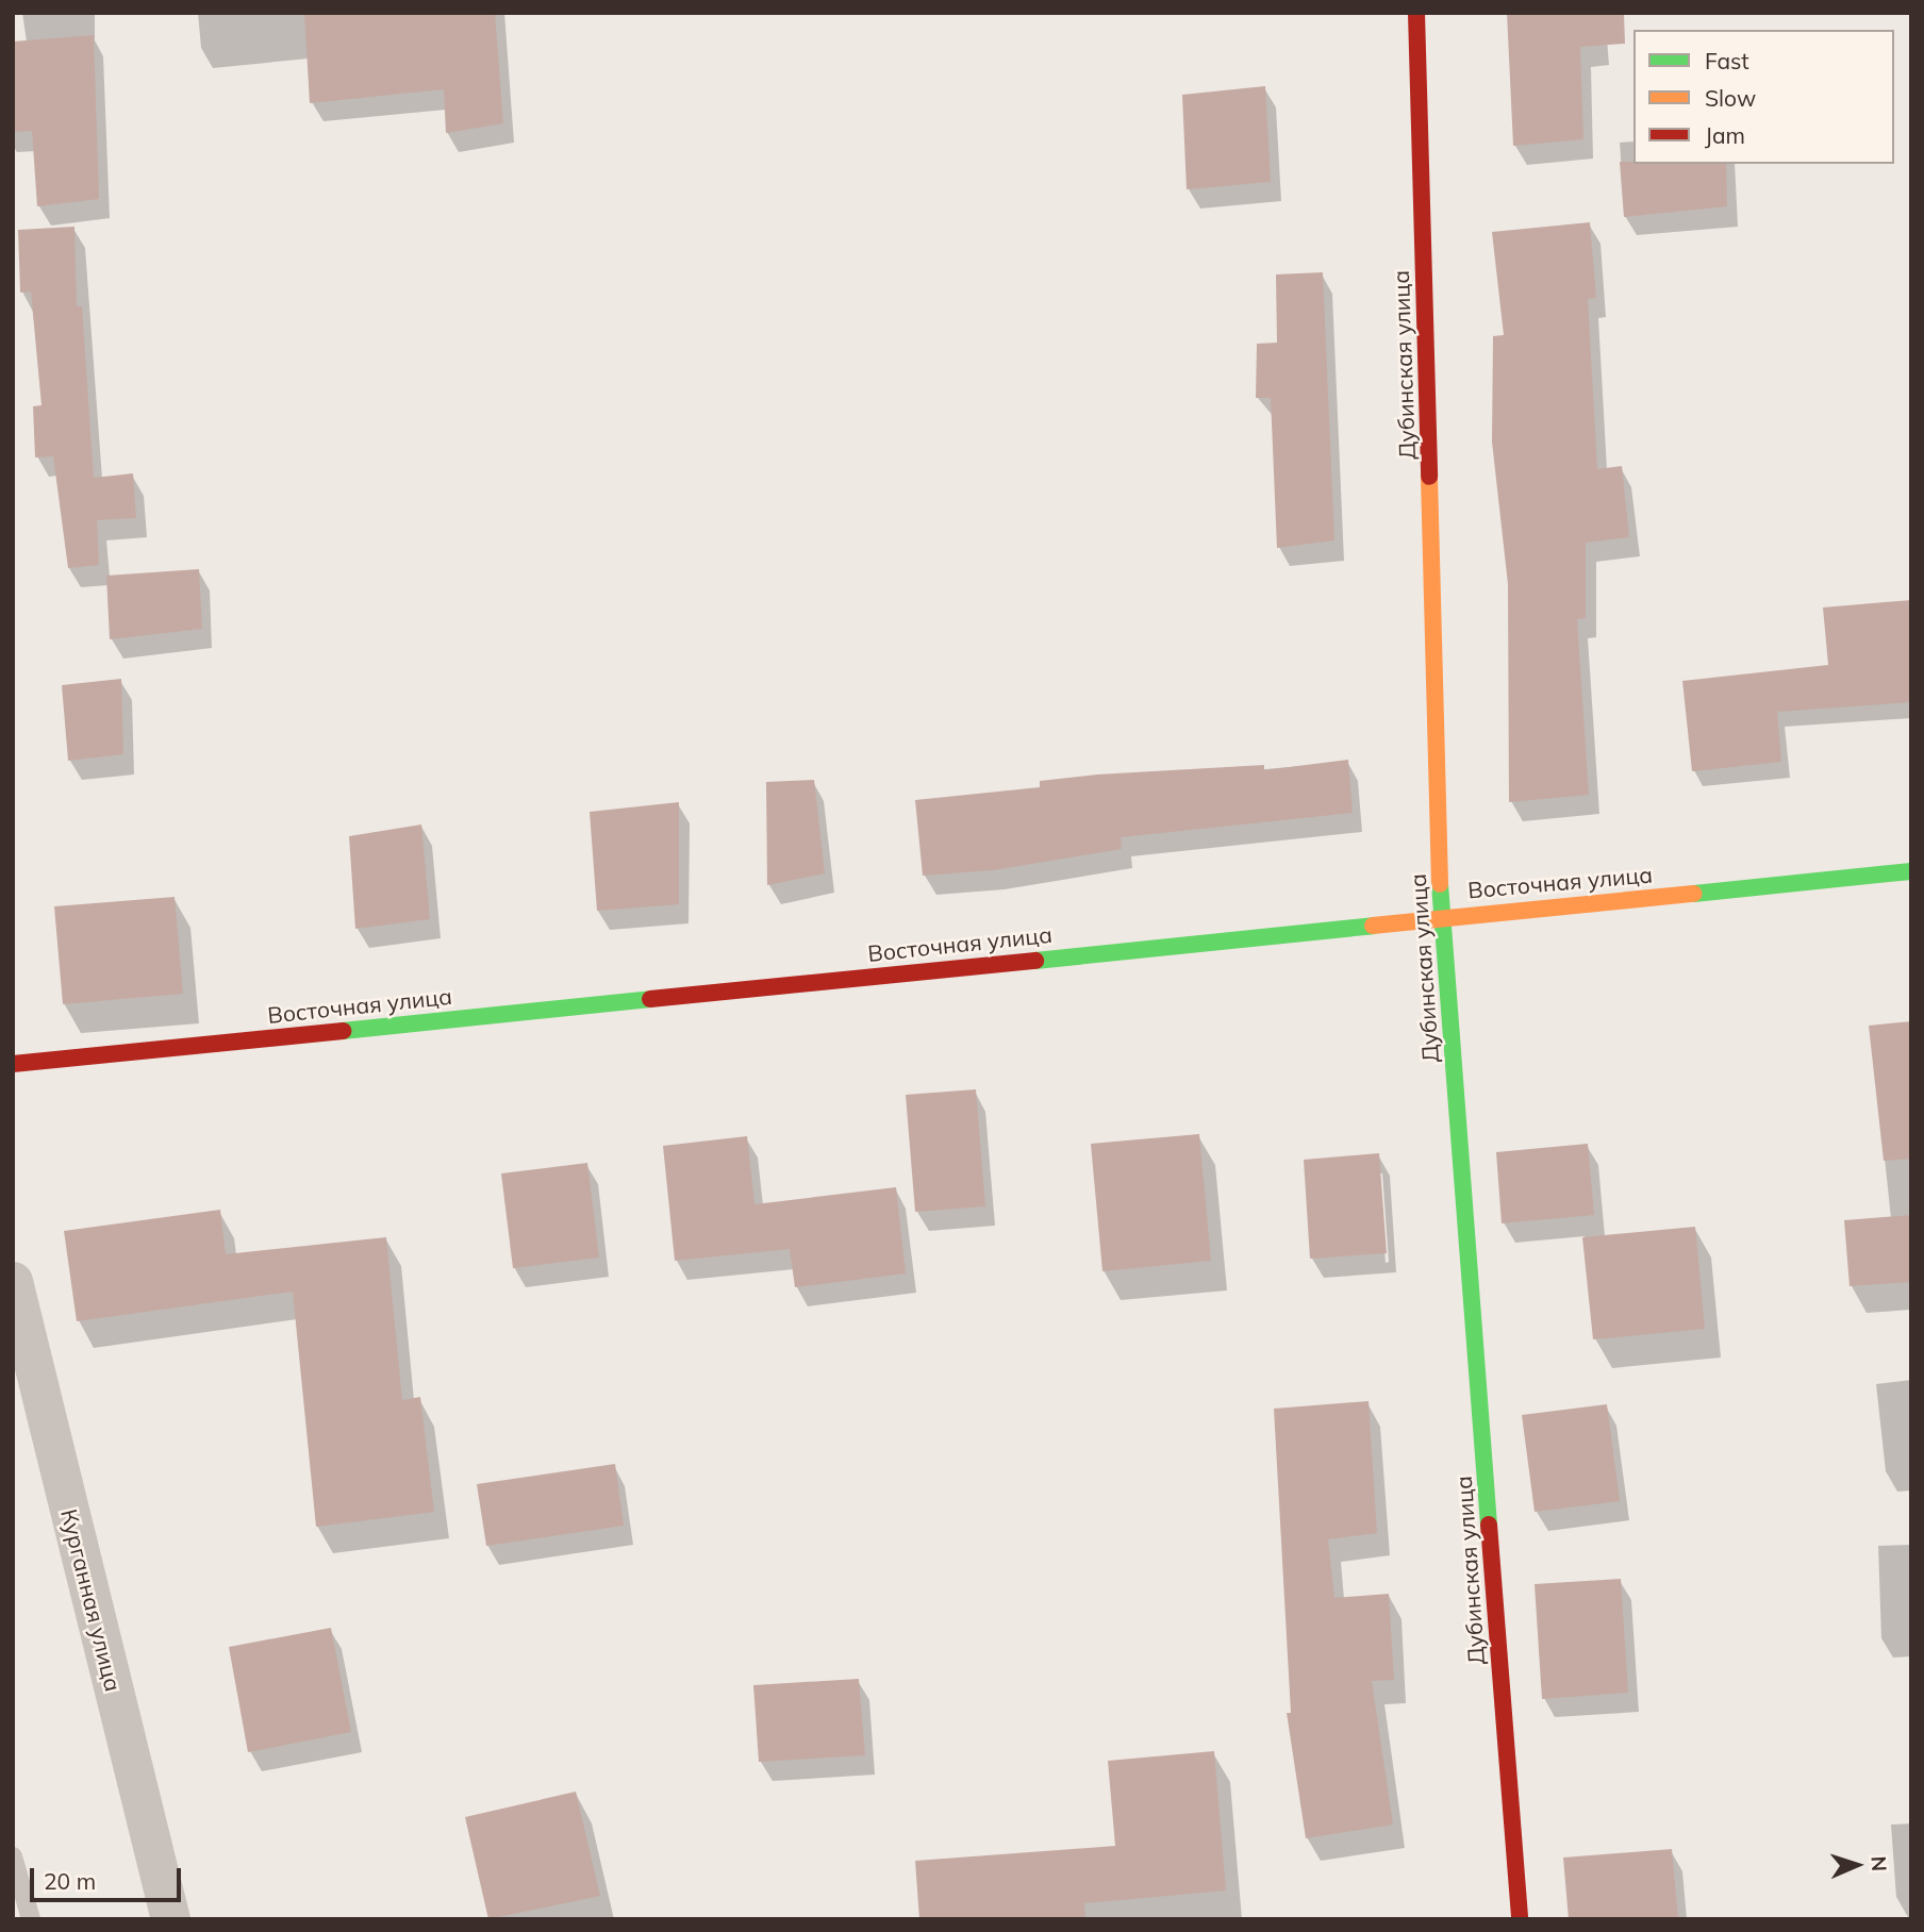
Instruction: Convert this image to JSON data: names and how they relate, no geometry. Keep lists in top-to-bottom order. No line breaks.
{"streets":{"street":["Дубинская улица","Восточная улица","Курганная улица"]},"crossings":[["Дубинская улица","Восточная улица"]],"legend":["Fast","Slow","Jam"],"scale_bar":"20 m","north":"right"}
